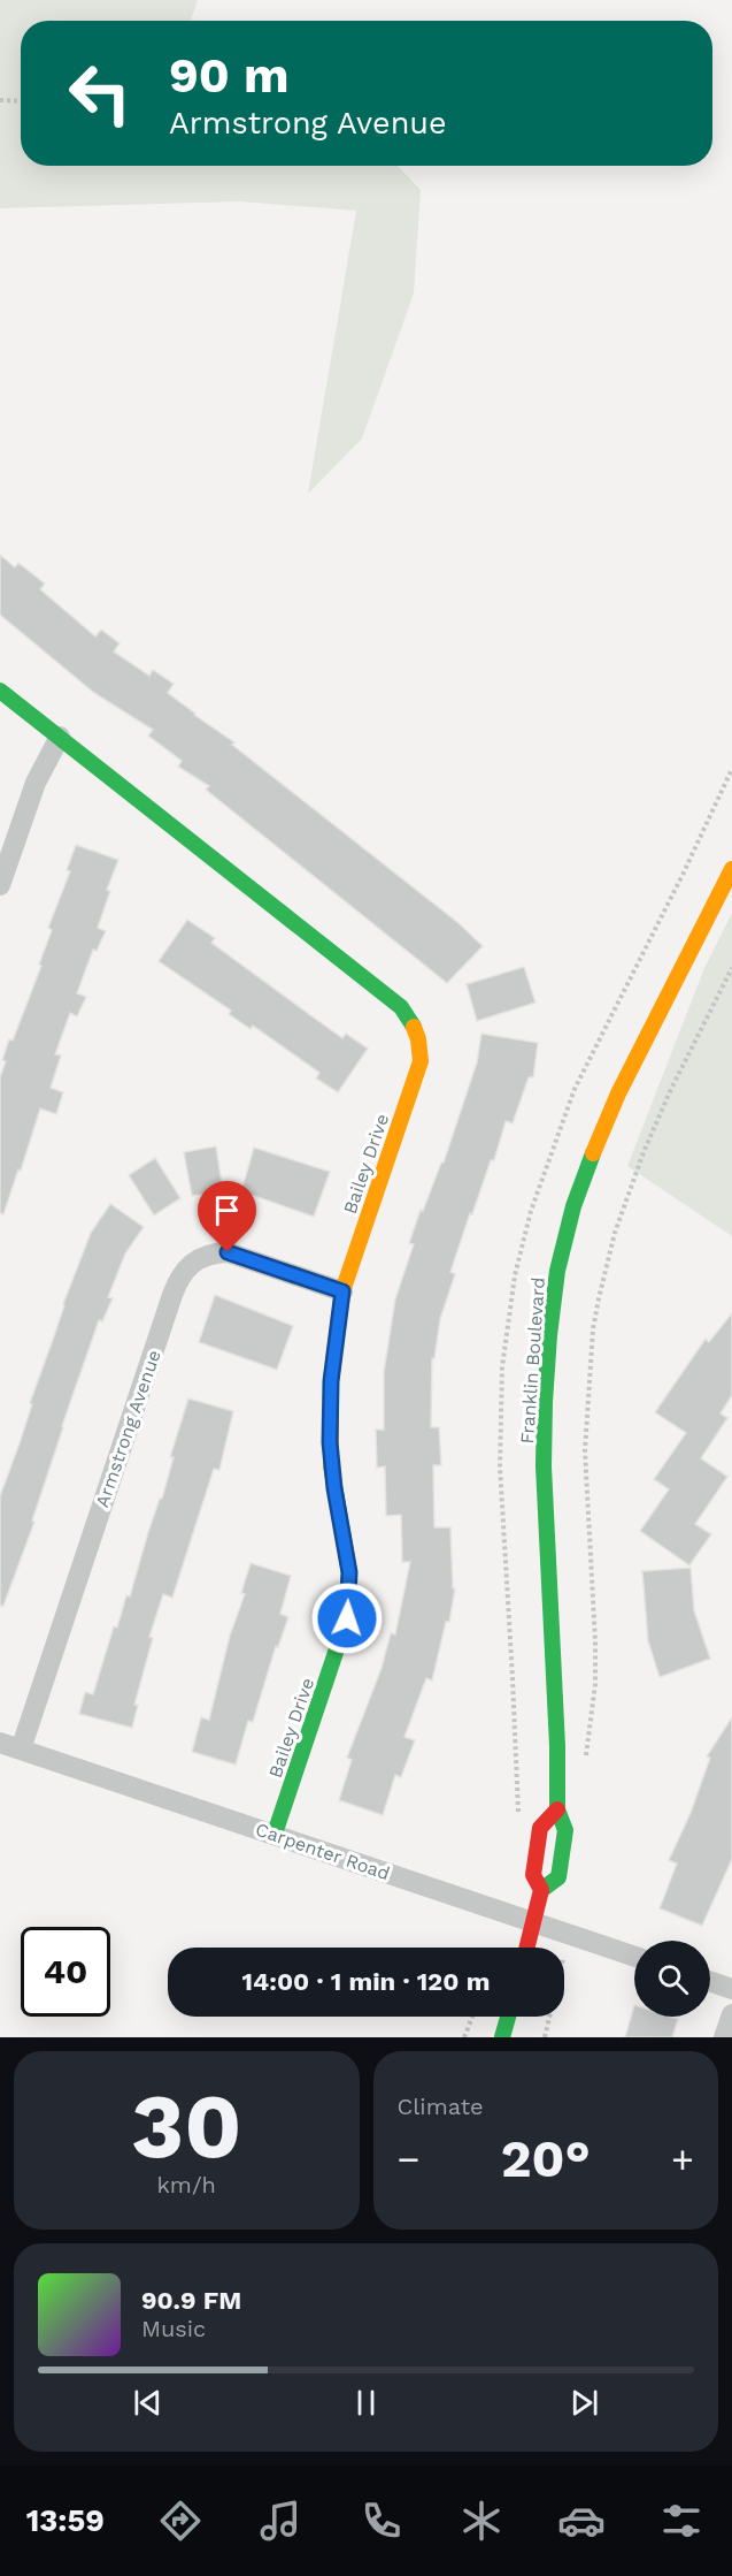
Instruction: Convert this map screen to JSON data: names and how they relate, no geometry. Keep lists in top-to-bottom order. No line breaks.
{"streets":{"street":["Bailey Drive","Franklin Boulevard","Armstrong Avenue","Carpenter Road"]},"crossings":[["Bailey Drive","Armstrong Avenue"],["Bailey Drive","Carpenter Road"],["Franklin Boulevard","Carpenter Road"],["Armstrong Avenue","Carpenter Road"]],"page":{"turn":["90 m","Armstrong Avenue"],"limit":"40","trip":"14:00 · 1 min · 120 m","tile":[["30","km/h"],"Climate"],"heat":["−","20°","+"],"song":["90.9 FM","Music"],"tabs":"13:59"}}
